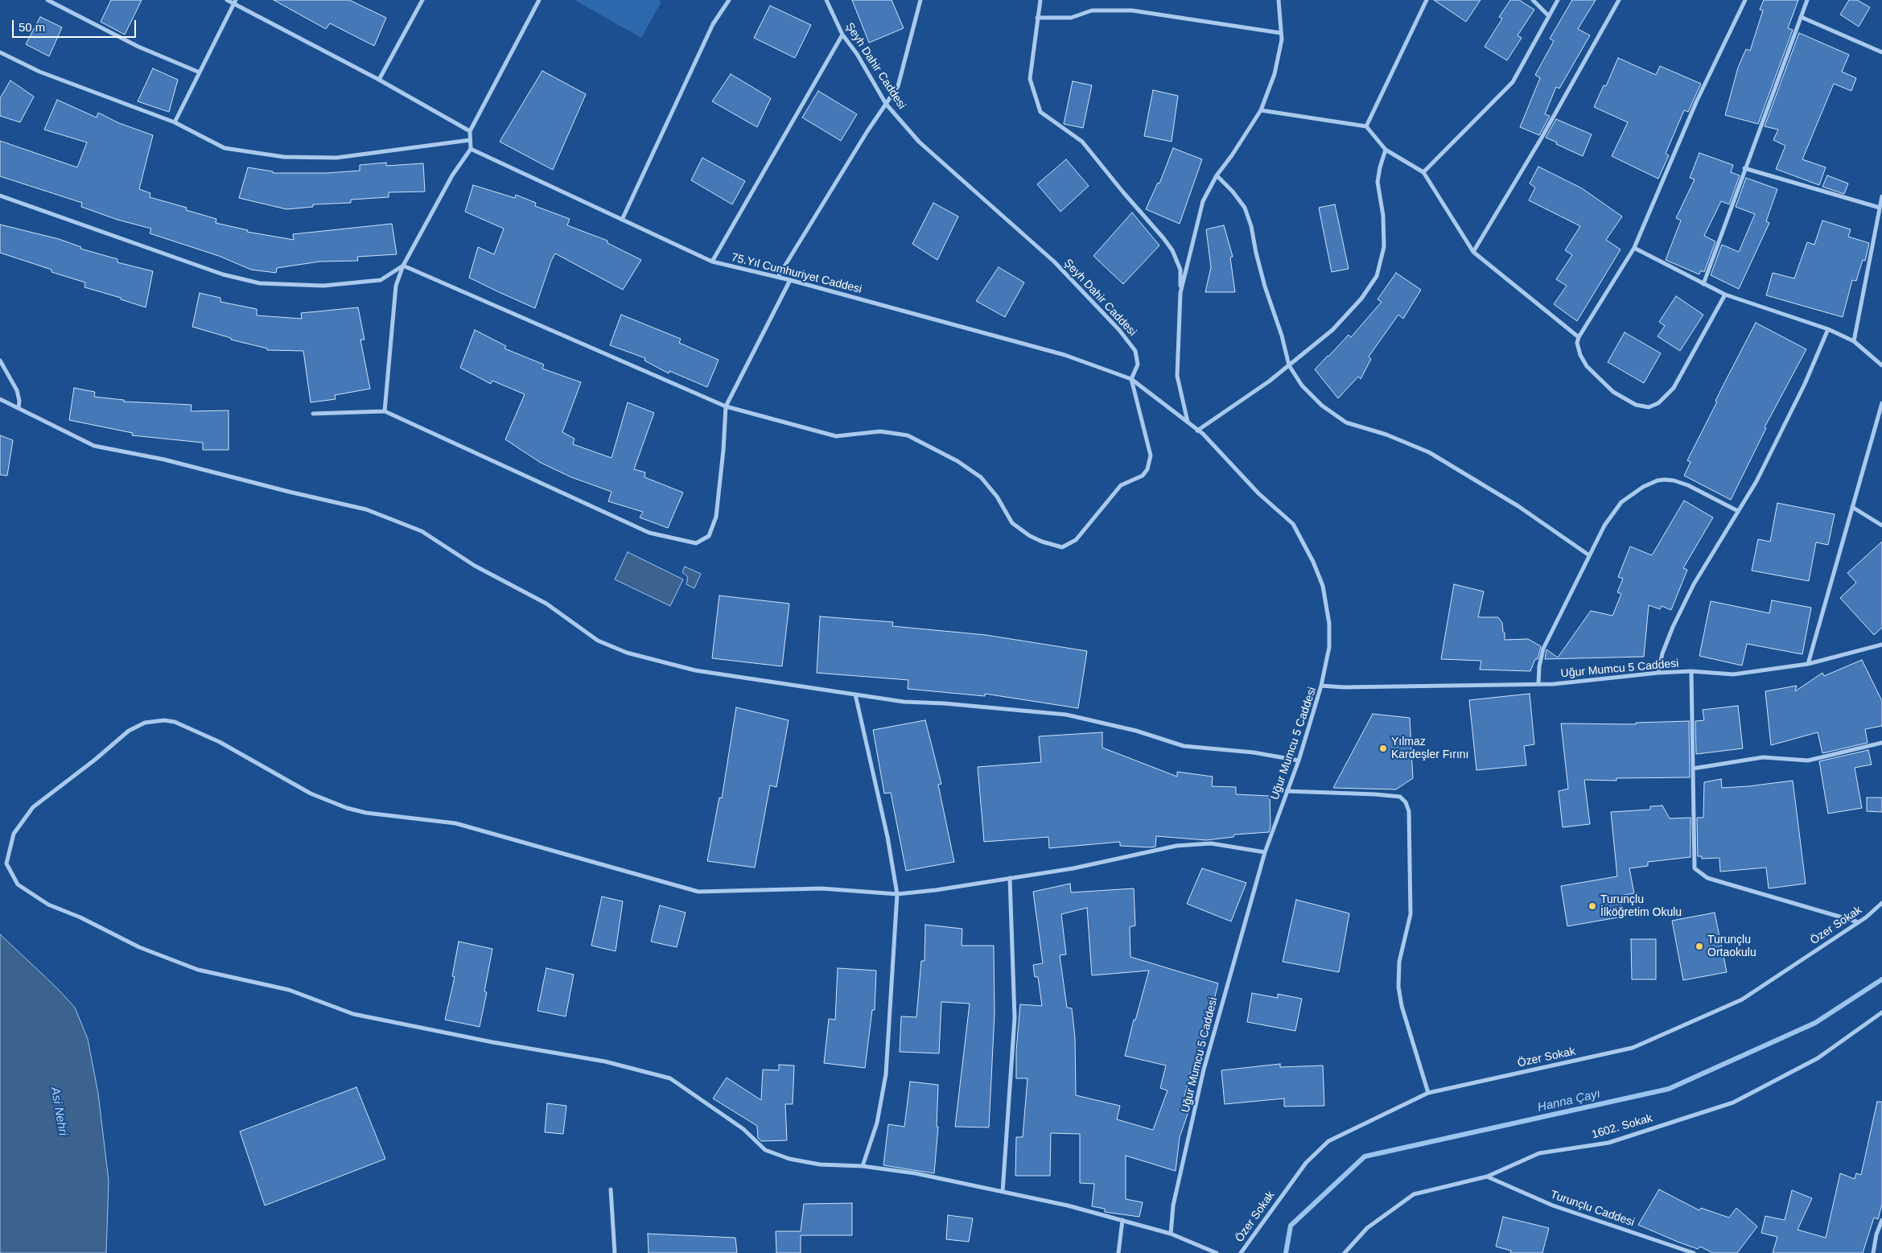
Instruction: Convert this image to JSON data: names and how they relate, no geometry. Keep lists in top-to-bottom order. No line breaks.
{"streets":{"street":["Şeyh Dahir Caddesi","75.Yıl Cumhuriyet Caddesi","Uğur Mumcu 5 Caddesi","Özer Sokak","1602. Sokak","Turunçlu Caddesi"]},"crossings":[["Şeyh Dahir Caddesi","75.Yıl Cumhuriyet Caddesi"],["1602. Sokak","Turunçlu Caddesi"]],"water":["Hanna Çayı","Asi Nehri"],"places":["Yılmaz Kardeşler Fırını","Turunçlu İlköğretim Okulu","Turunçlu Ortaokulu"],"scale_bar":"50 m"}
